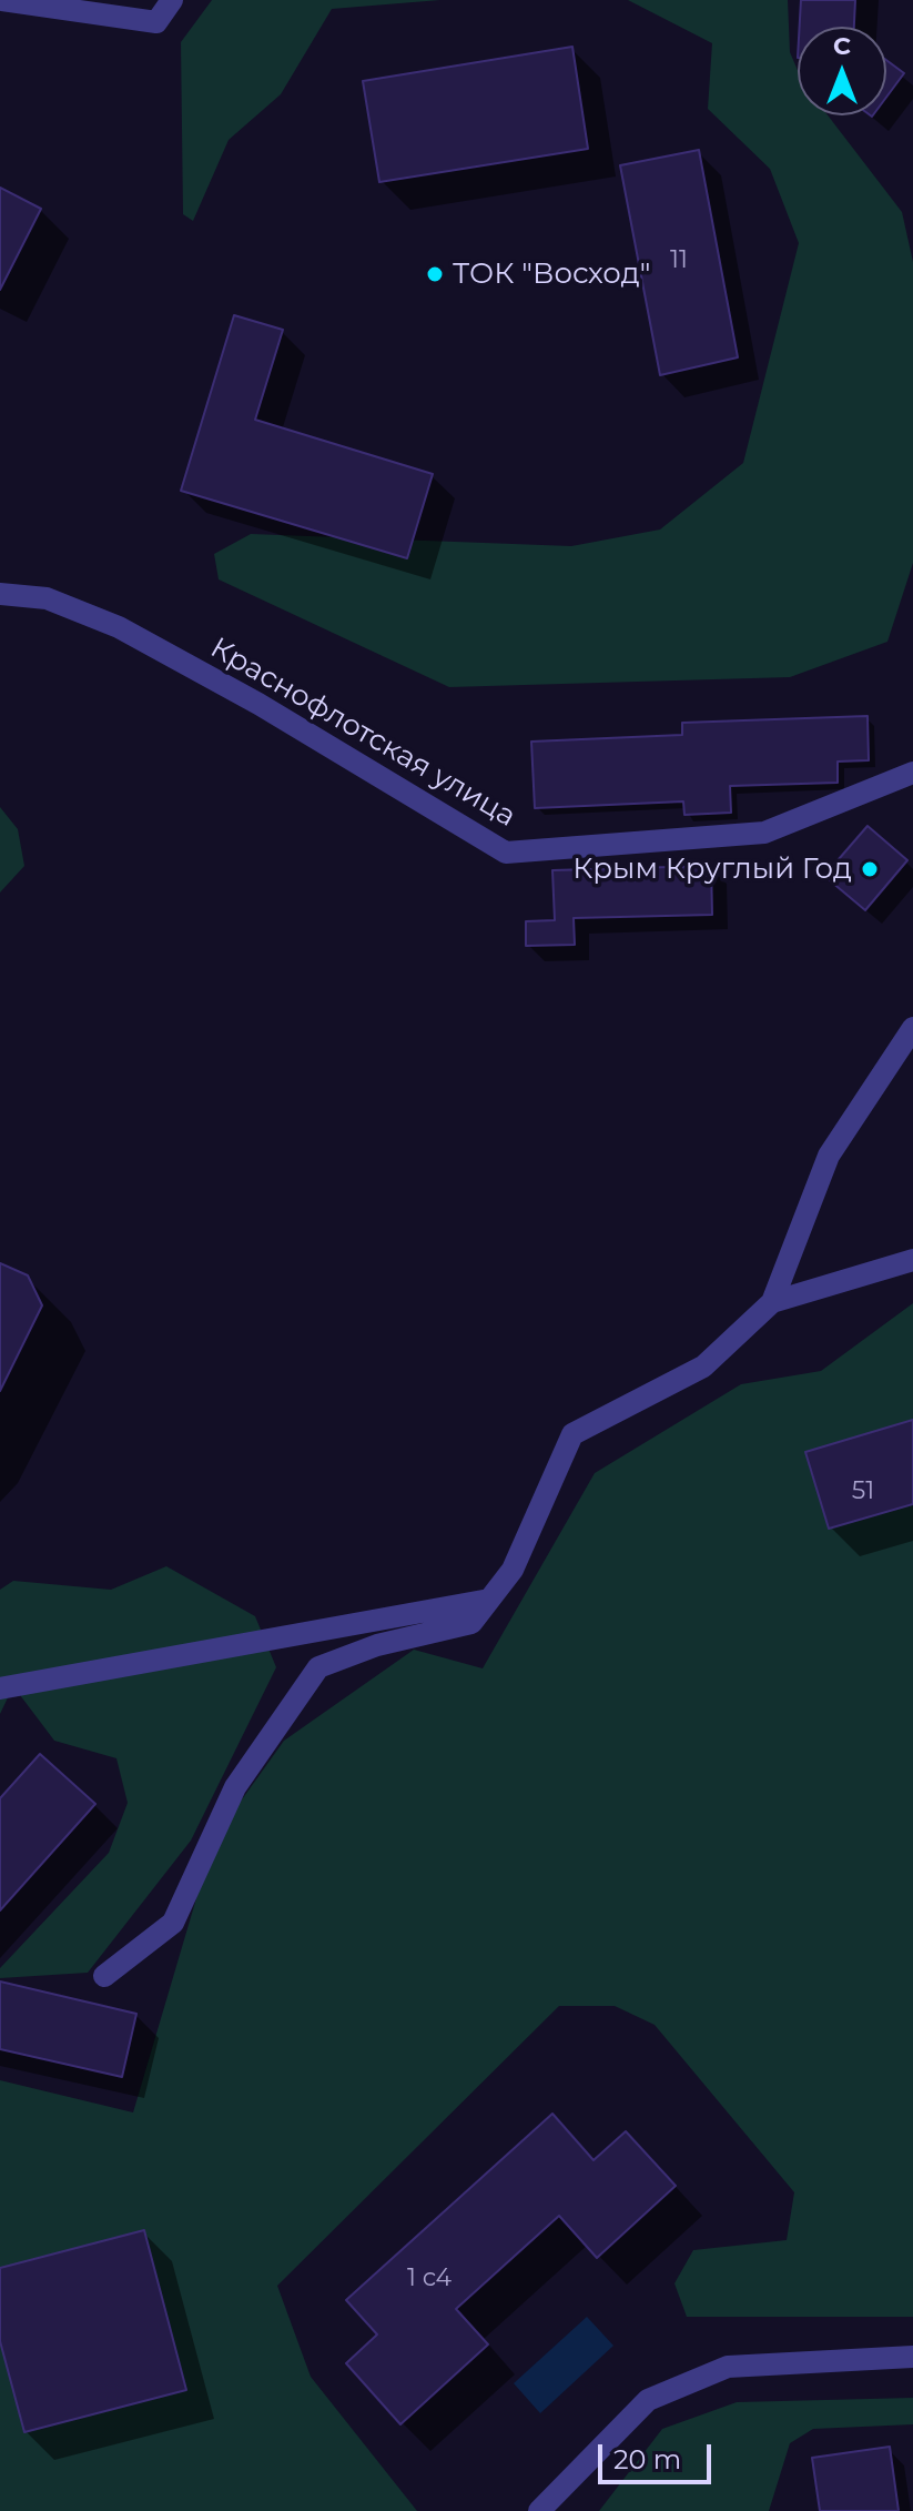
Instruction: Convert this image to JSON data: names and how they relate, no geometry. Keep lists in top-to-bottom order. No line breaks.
{"streets":{"street":["Краснофлотская улица"]},"places":["ТОК \"Восход\"","Крым Круглый Год"],"house_numbers":["11","51","1 с4"],"scale_bar":"20 m","north":"top"}
